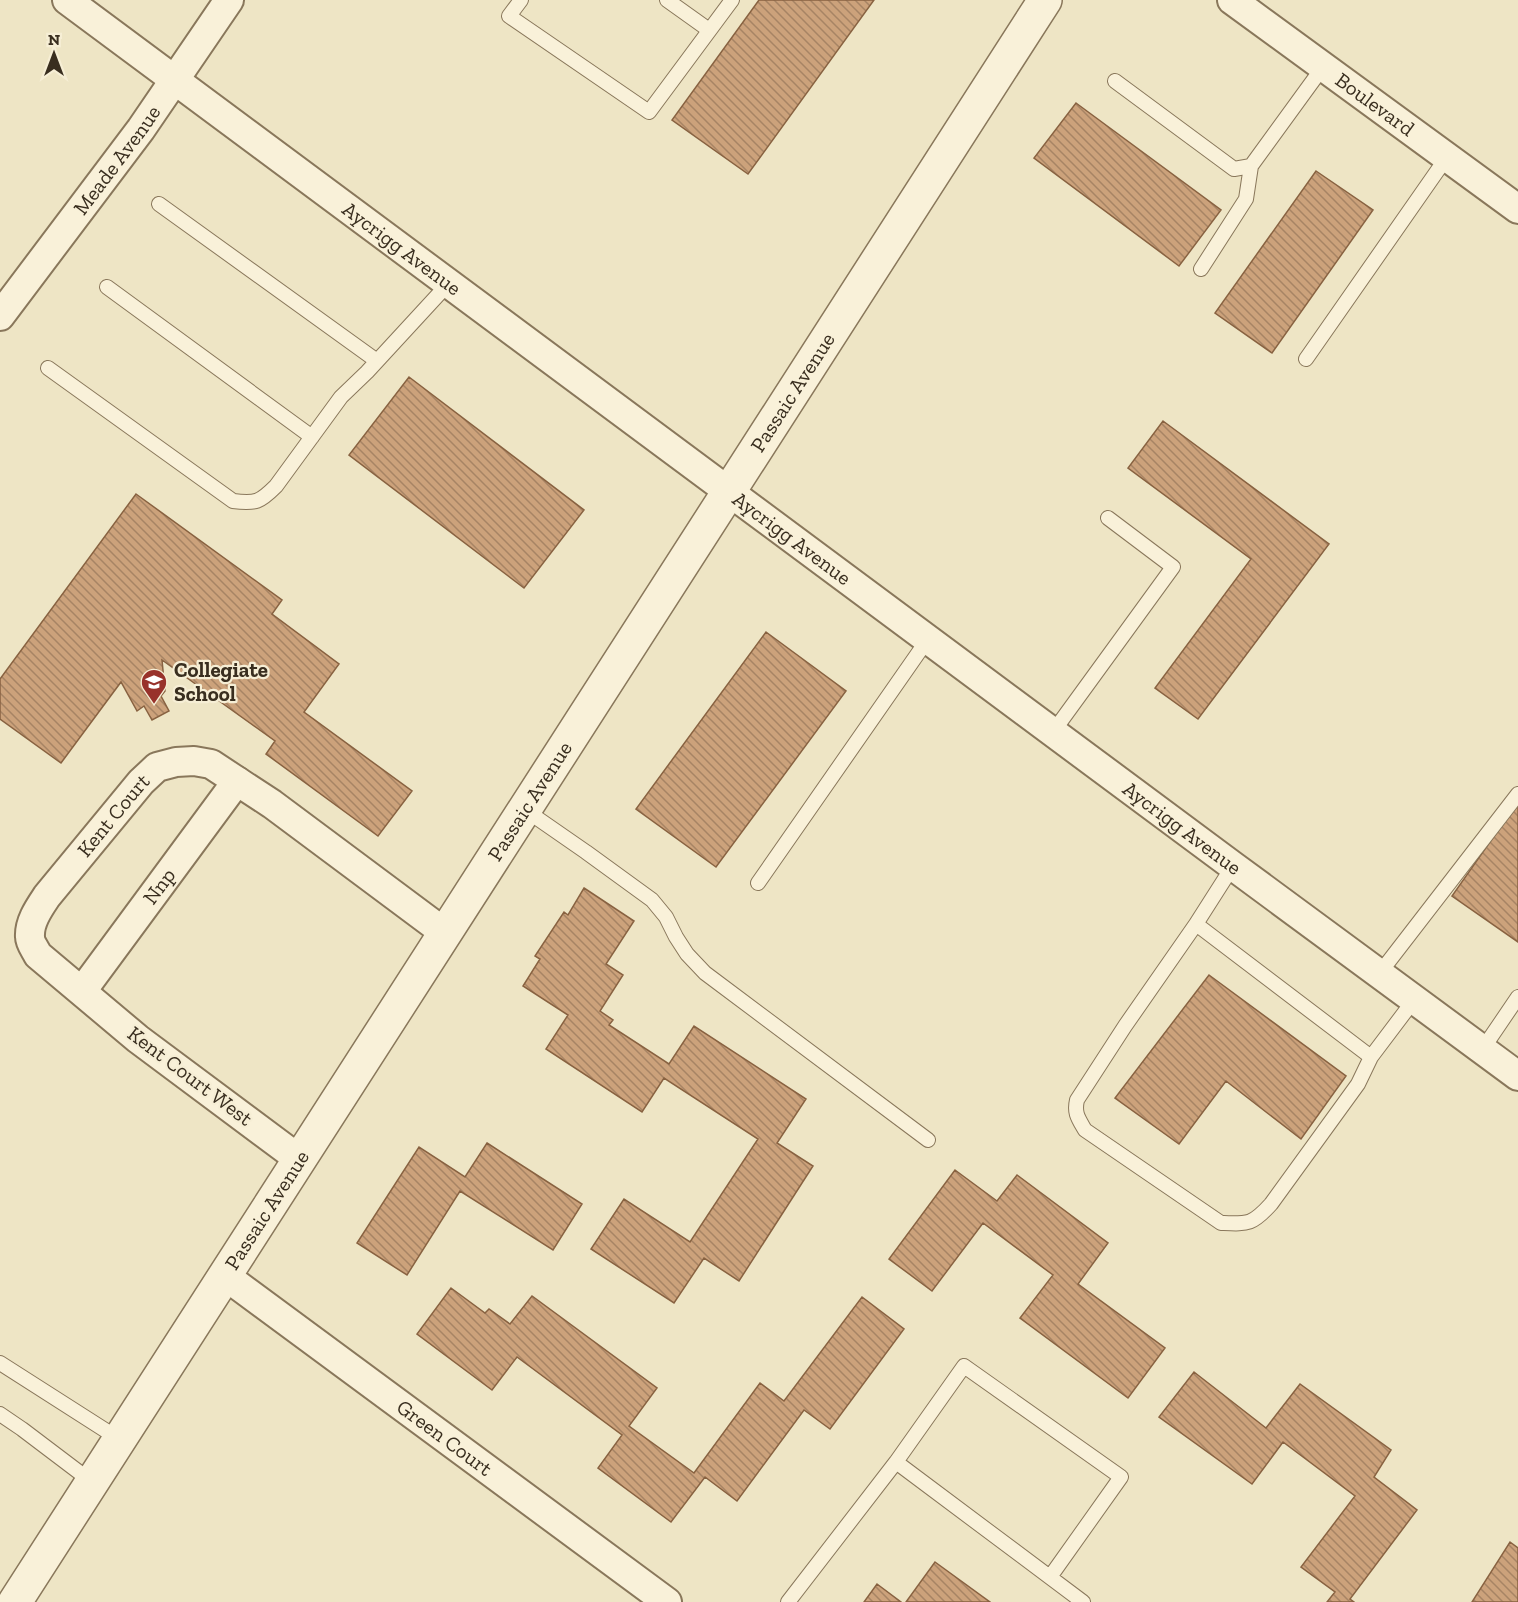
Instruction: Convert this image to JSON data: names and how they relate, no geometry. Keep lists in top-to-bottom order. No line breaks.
{"streets":{"street":["Boulevard","Meade Avenue","Aycrigg Avenue","Passaic Avenue","Kent Court","Nnp","Kent Court West","Green Court"]},"crossings":[["Meade Avenue","Aycrigg Avenue"],["Aycrigg Avenue","Passaic Avenue"],["Passaic Avenue","Kent Court"],["Passaic Avenue","Kent Court West"],["Passaic Avenue","Green Court"],["Kent Court","Nnp"],["Kent Court","Kent Court West"],["Nnp","Kent Court West"]],"places":{"school or university":["Collegiate School"]},"north":"top"}
